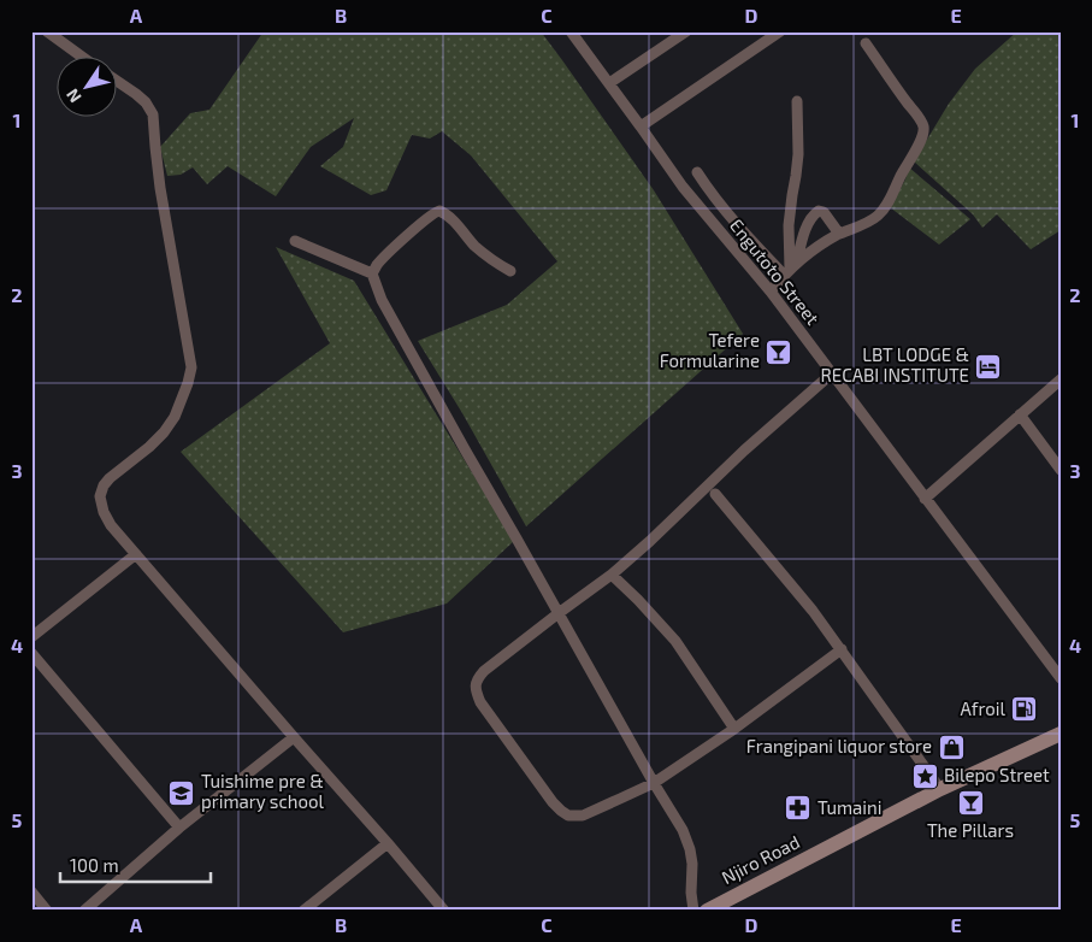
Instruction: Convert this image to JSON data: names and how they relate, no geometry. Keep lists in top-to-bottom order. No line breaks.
{"streets":{"street":["Engutoto Street","Njiro Road"]},"places":{"bar":["Tefere Formularine","The Pillars"],"hotel":["LBT LODGE & RECABI INSTITUTE"],"fuel station":["Afroil"],"shop":["Frangipani liquor store"],"place":["Bilepo Street"],"school or university":["Tuishime pre & primary school"],"pharmacy":["Tumaini"]},"scale_bar":"100 m","north":"bottom left","grid":{"columns":["A","B","C","D","E"],"rows":["1","2","3","4","5"]}}
